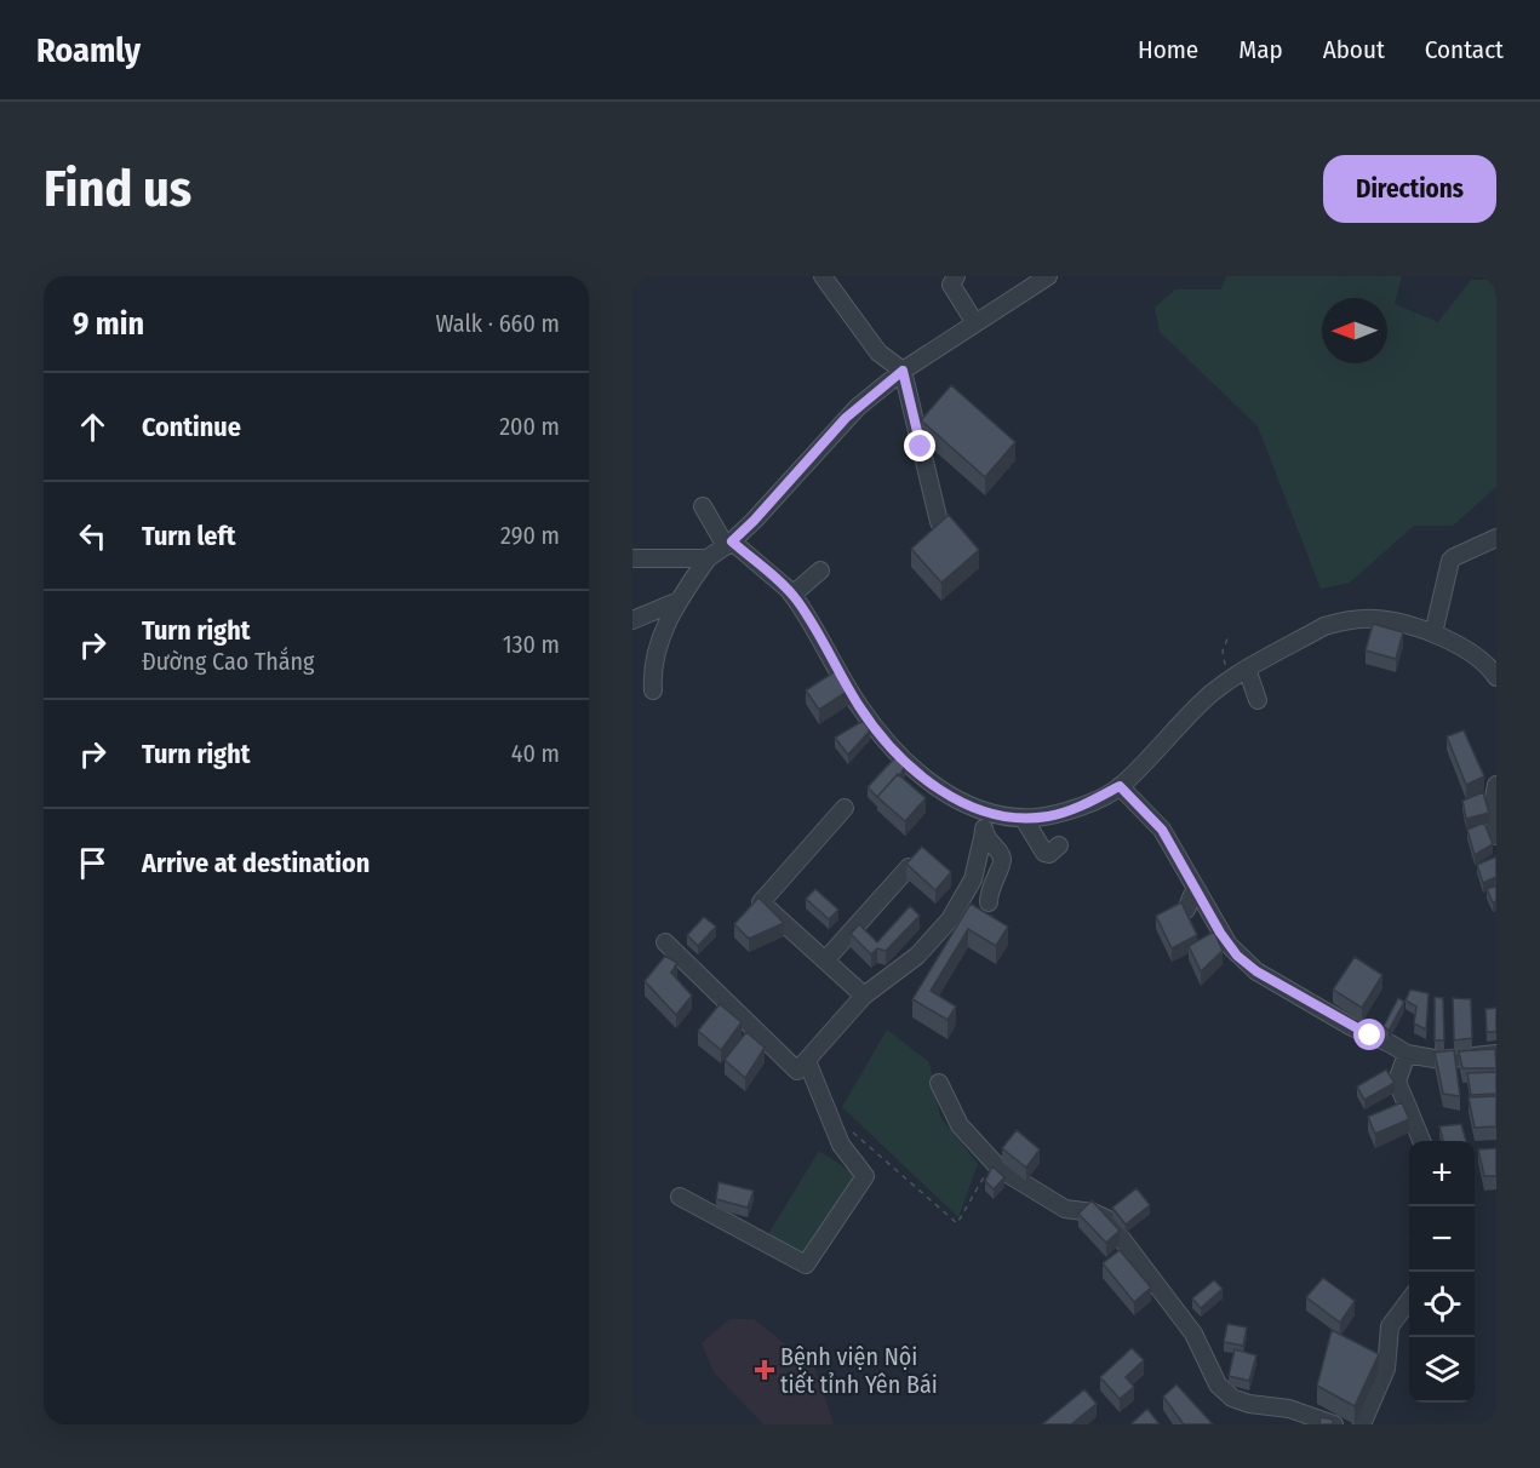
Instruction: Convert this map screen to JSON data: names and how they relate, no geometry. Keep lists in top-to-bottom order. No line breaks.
{"places":{"health":["Bệnh viện Nội tiết tỉnh Yên Bái"]},"north":"left","page":{"header":"Roamly","nav":["Home","Map","About","Contact"],"buttons":"Directions","title":"Find us","heading":["9 min","Walk · 660 m"],"list":[["Continue","200 m"],["Turn left","290 m"],["Turn right","Đường Cao Thắng","130 m"],["Turn right","40 m"],"Arrive at destination"],"map_buttons":["+","−"]}}
